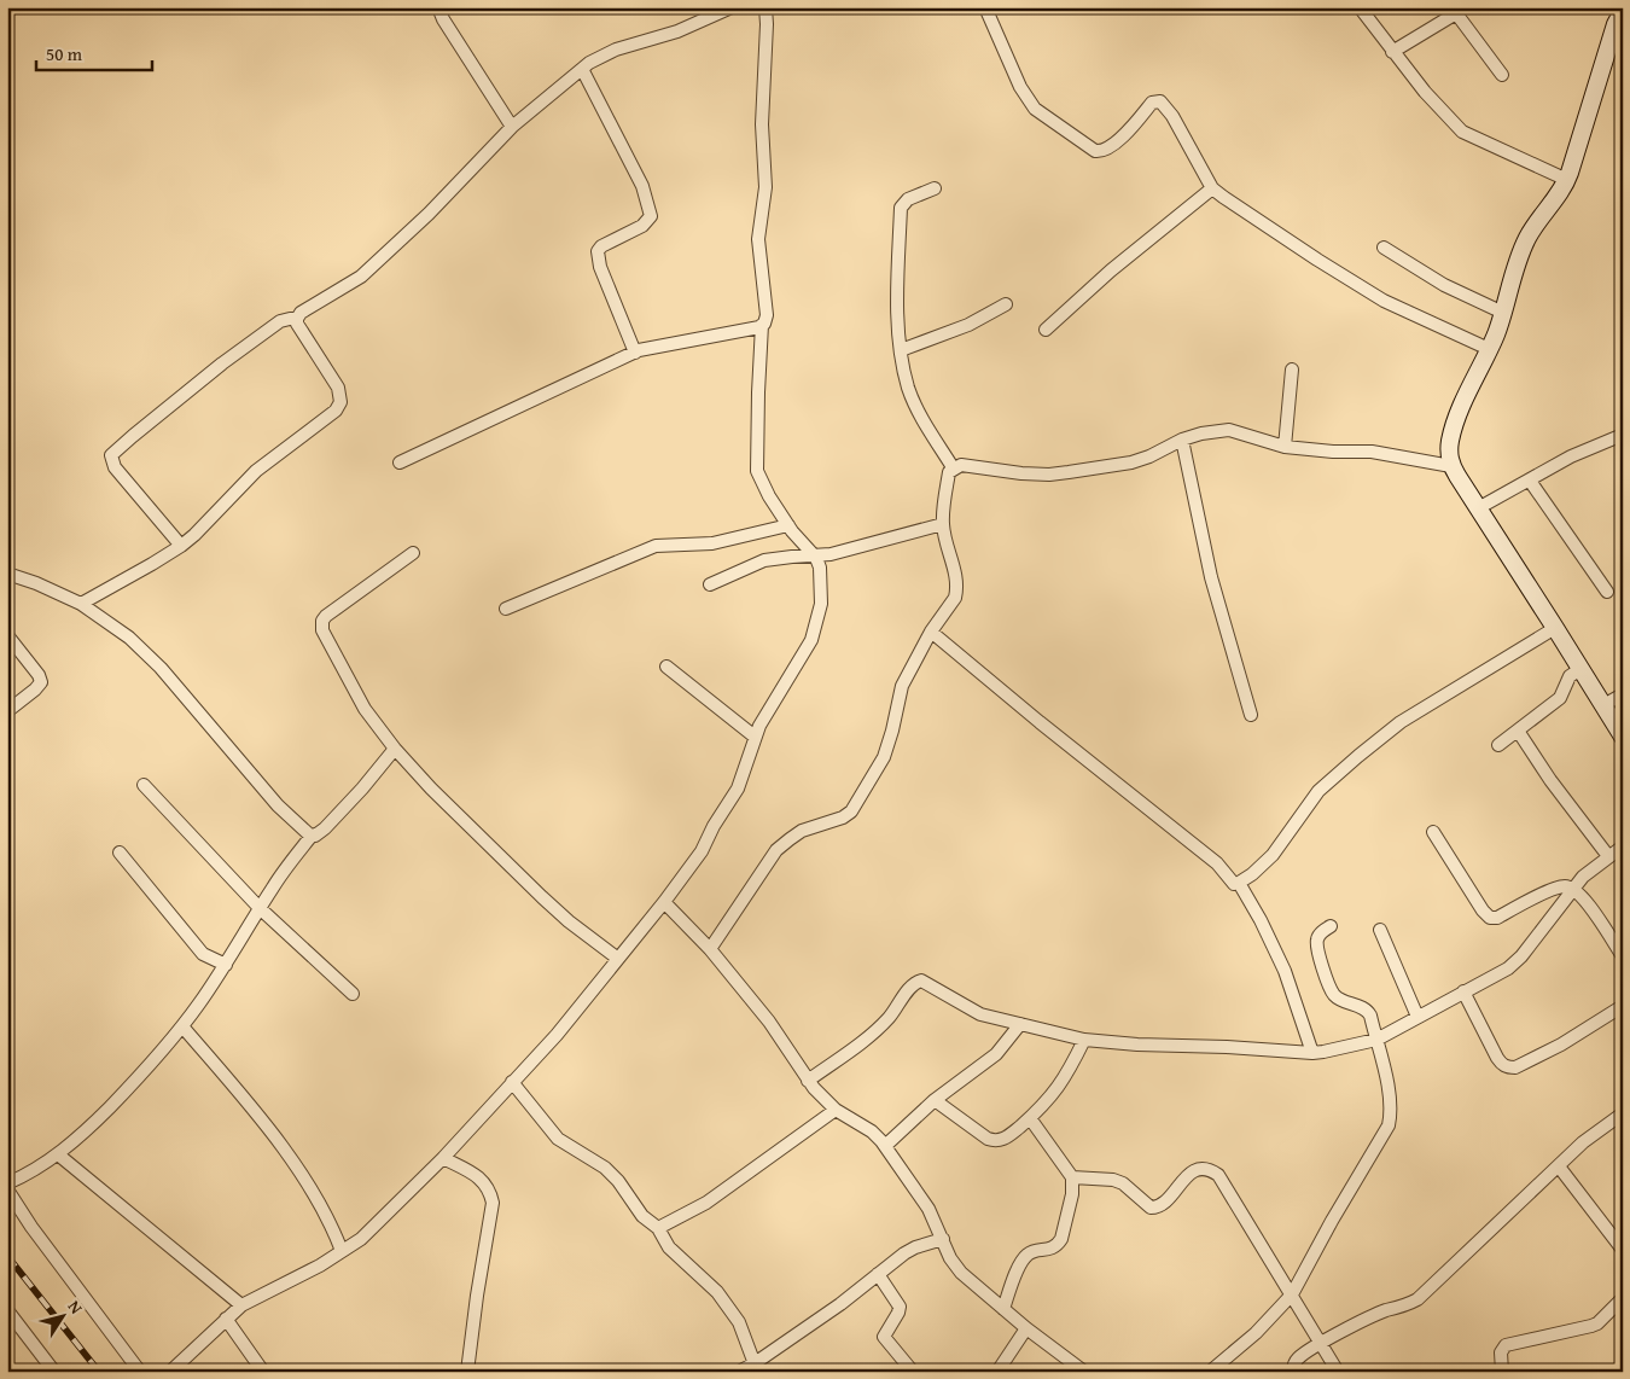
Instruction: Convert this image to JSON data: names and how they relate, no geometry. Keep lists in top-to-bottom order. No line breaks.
{"scale_bar":"50 m","north":"top right"}
